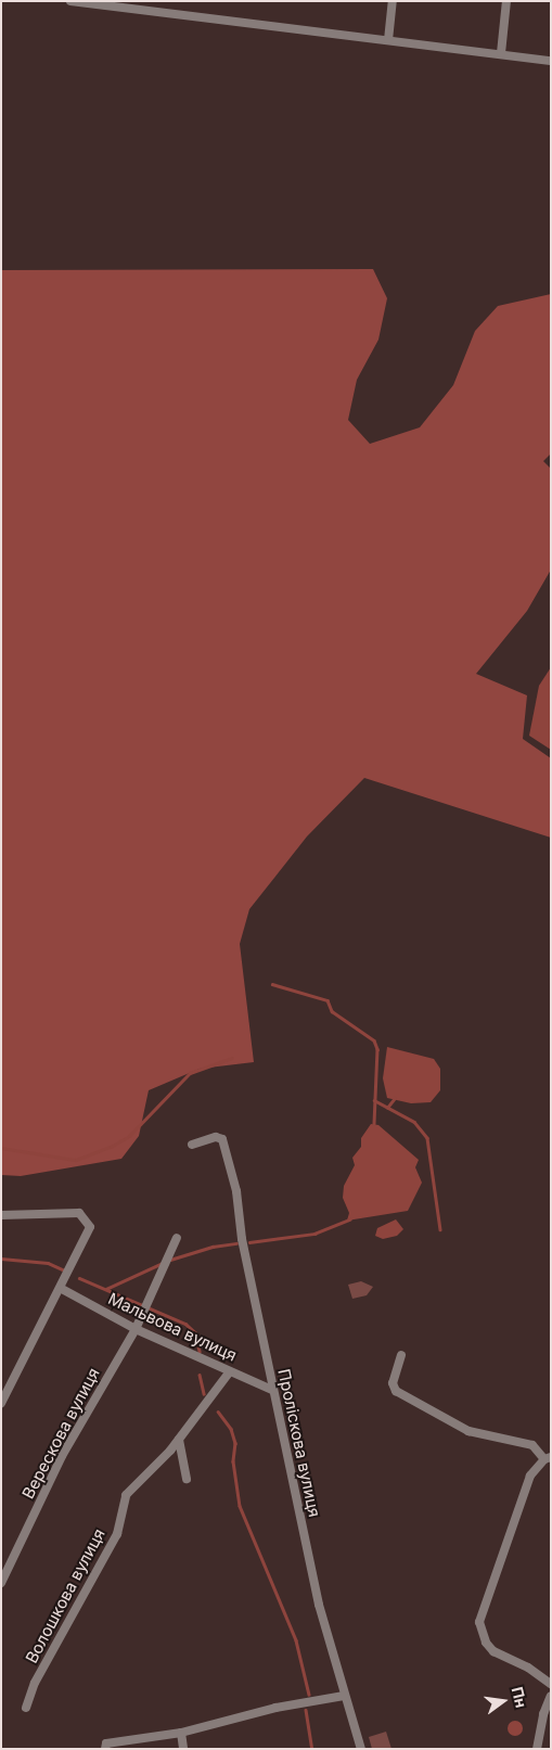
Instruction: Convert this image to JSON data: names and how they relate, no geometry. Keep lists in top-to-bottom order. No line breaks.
{"streets":{"street":["Мальвова вулиця","Верескова вулиця","Проліскова вулиця","Волошкова вулиця"]},"crossings":[["Мальвова вулиця","Верескова вулиця"],["Мальвова вулиця","Проліскова вулиця"],["Мальвова вулиця","Волошкова вулиця"]],"north":"right"}
